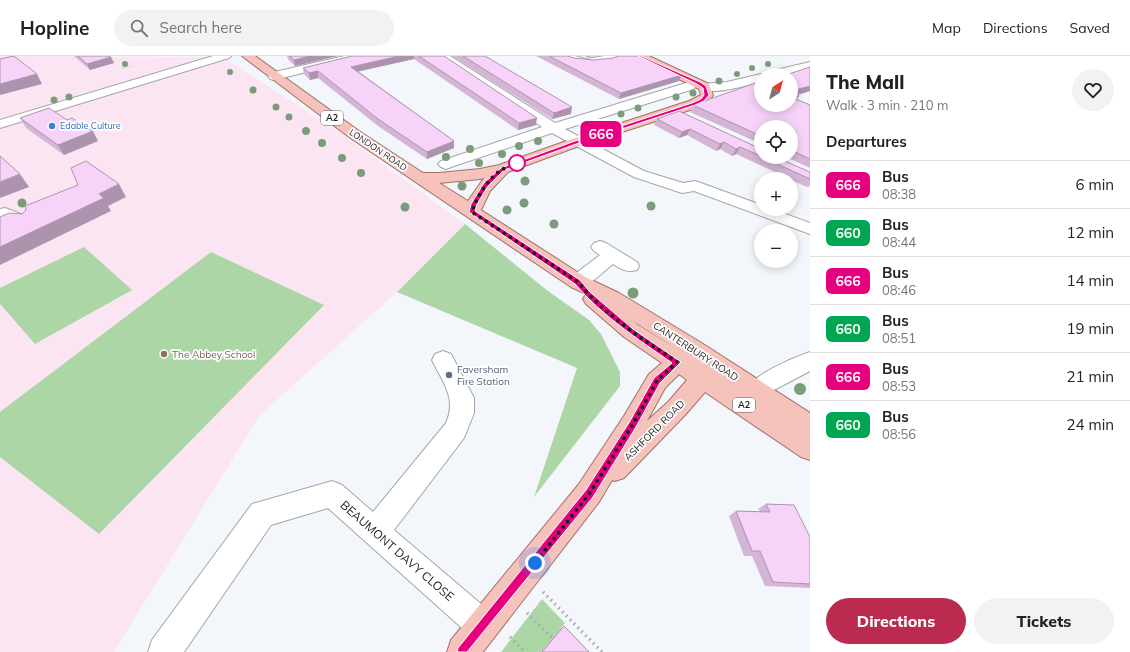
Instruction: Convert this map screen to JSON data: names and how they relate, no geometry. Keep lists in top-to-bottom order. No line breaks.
{"streets":{"main road":["A2","LONDON ROAD","CANTERBURY ROAD","ASHFORD ROAD"],"street":["BEAUMONT DAVY CLOSE"]},"crossings":[["LONDON ROAD","CANTERBURY ROAD"],["CANTERBURY ROAD","ASHFORD ROAD"],["ASHFORD ROAD","BEAUMONT DAVY CLOSE"]],"places":["Edable Culture","The Abbey School","Faversham Fire Station"],"lines":["bus line 666"],"north":"top right","page":{"header":"Hopline","search":"Search here","nav":["Map","Directions","Saved"],"on_map":"666","heading":[["The Mall","Walk · 3 min · 210 m"],"Departures"],"map_buttons":["+","−"],"list":[{"mark":"666","name":"Bus","note":"08:38","value":"6 min"},{"mark":"660","name":"Bus","note":"08:44","value":"12 min"},{"mark":"666","name":"Bus","note":"08:46","value":"14 min"},{"mark":"660","name":"Bus","note":"08:51","value":"19 min"},{"mark":"666","name":"Bus","note":"08:53","value":"21 min"},{"mark":"660","name":"Bus","note":"08:56","value":"24 min"}],"buttons":["Directions","Tickets"]}}
